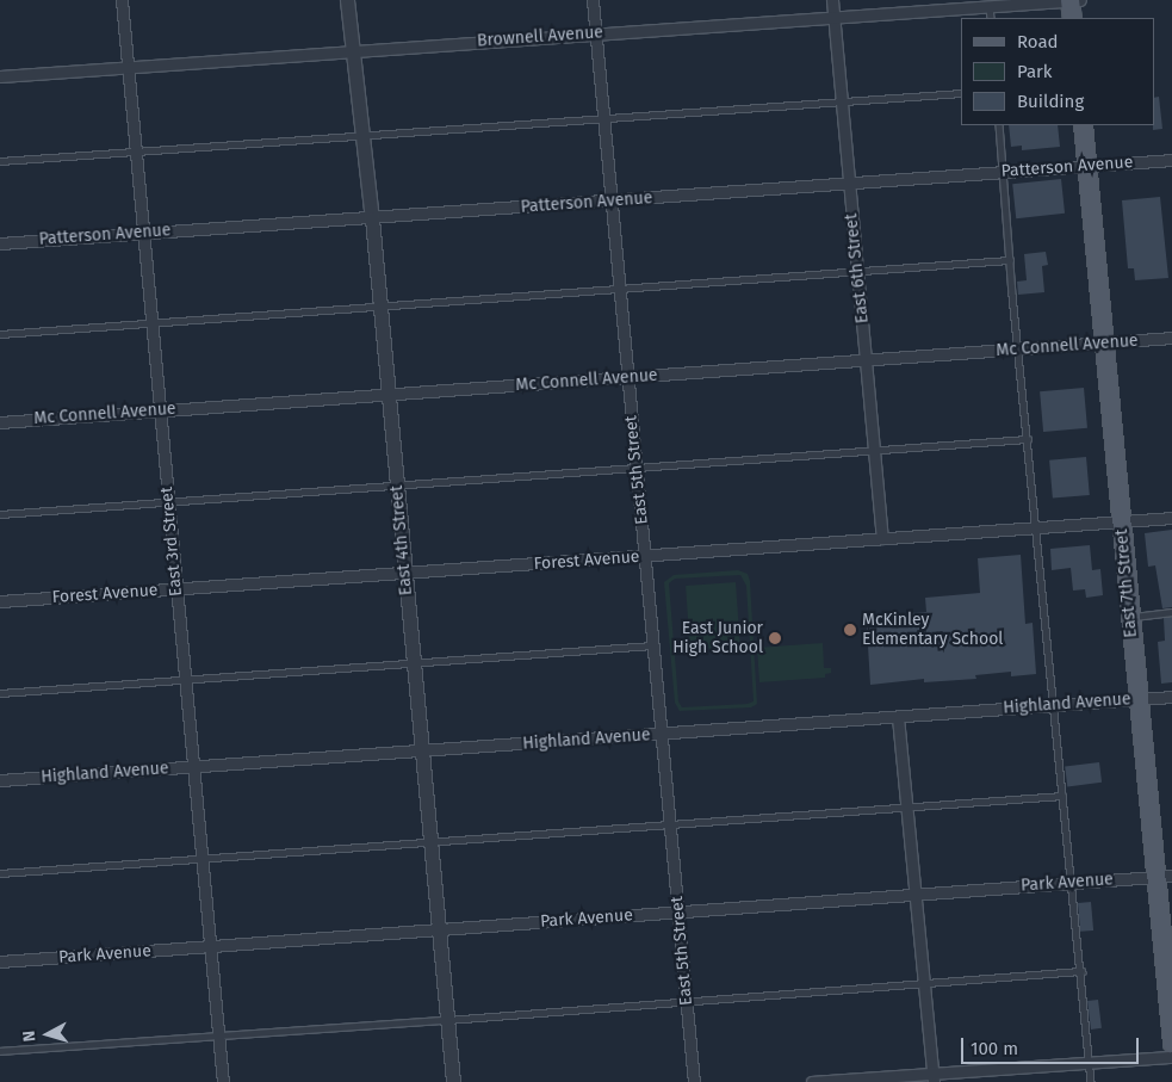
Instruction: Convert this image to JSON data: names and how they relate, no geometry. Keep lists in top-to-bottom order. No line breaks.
{"streets":{"main road":["East 7th Street"],"street":["Brownell Avenue","Patterson Avenue","East 6th Street","Mc Connell Avenue","East 5th Street","East 4th Street","East 3rd Street","Forest Avenue","Highland Avenue","Park Avenue"]},"crossings":[["Brownell Avenue","East 6th Street"],["Brownell Avenue","East 5th Street"],["Brownell Avenue","East 4th Street"],["Brownell Avenue","East 3rd Street"],["Patterson Avenue","East 6th Street"],["Patterson Avenue","East 5th Street"],["Patterson Avenue","East 4th Street"],["Patterson Avenue","East 3rd Street"],["Patterson Avenue","East 7th Street"],["East 6th Street","Mc Connell Avenue"],["East 6th Street","Forest Avenue"],["Mc Connell Avenue","East 5th Street"],["Mc Connell Avenue","East 4th Street"],["Mc Connell Avenue","East 3rd Street"],["Mc Connell Avenue","East 7th Street"],["East 5th Street","Forest Avenue"],["East 5th Street","Highland Avenue"],["East 5th Street","Park Avenue"],["East 4th Street","Forest Avenue"],["East 4th Street","Highland Avenue"],["East 4th Street","Park Avenue"],["East 3rd Street","Forest Avenue"],["East 3rd Street","Highland Avenue"],["East 3rd Street","Park Avenue"],["Forest Avenue","East 7th Street"],["East 7th Street","Highland Avenue"],["East 7th Street","Park Avenue"]],"places":["McKinley Elementary School","East Junior High School"],"legend":["Road","Park","Building"],"scale_bar":"100 m","north":"left"}
